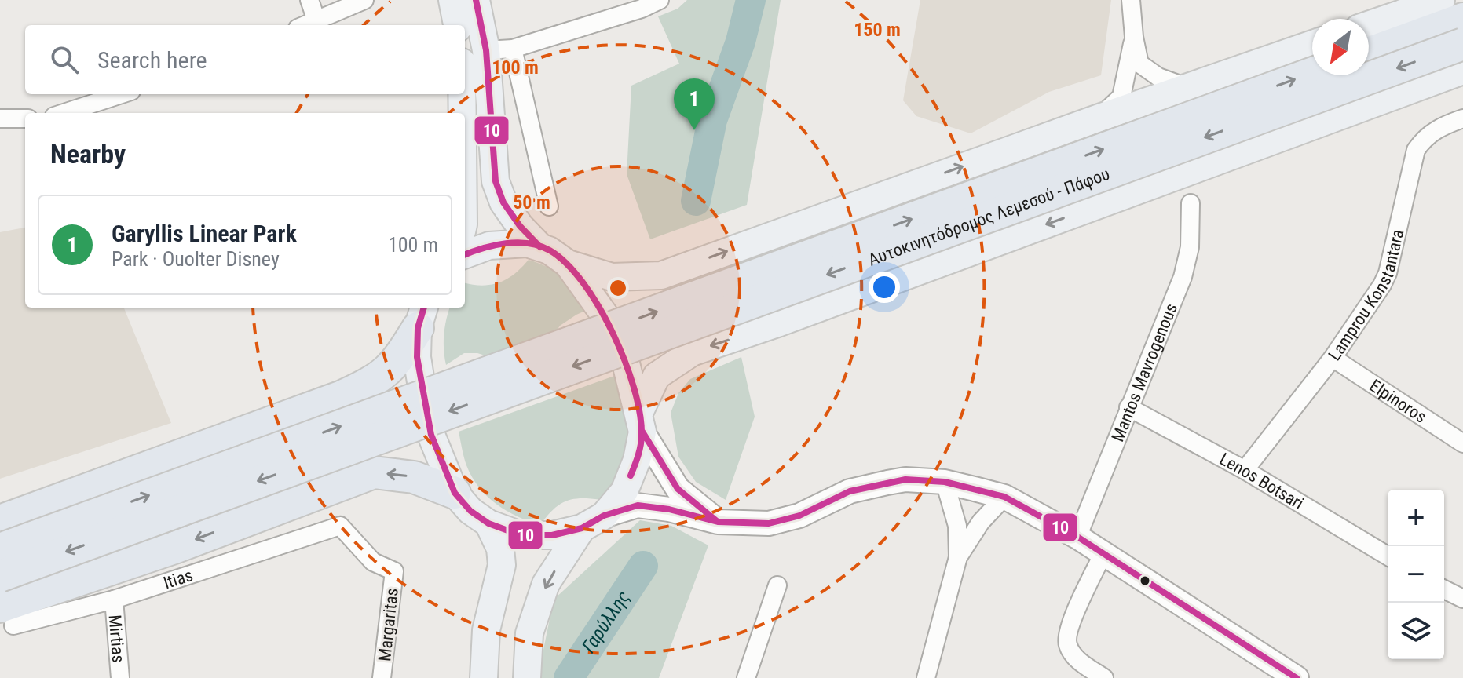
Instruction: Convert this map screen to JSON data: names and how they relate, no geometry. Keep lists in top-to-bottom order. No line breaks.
{"streets":{"highway":["Αυτοκινητόδρομος Λεμεσού - Πάφου"],"street":["Lamprou Konstantara","Mantos Mavrogenous","Elpinoros","Lenos Botsari","Itias","Margaritas","Mirtias"]},"crossings":[["Lamprou Konstantara","Elpinoros"],["Lamprou Konstantara","Lenos Botsari"],["Mantos Mavrogenous","Lenos Botsari"],["Itias","Margaritas"],["Itias","Mirtias"]],"water":["Γαρύλλης"],"lines":["transit line 10"],"north":"bottom left","page":{"search":"Search here","pins":"1","heading":"Nearby","list":[{"mark":"1","name":"Garyllis Linear Park","note":"Park · Ouolter Disney","value":"100 m"}],"map_buttons":["+","−"]},"rings":["150 m","100 m","50 m"]}
